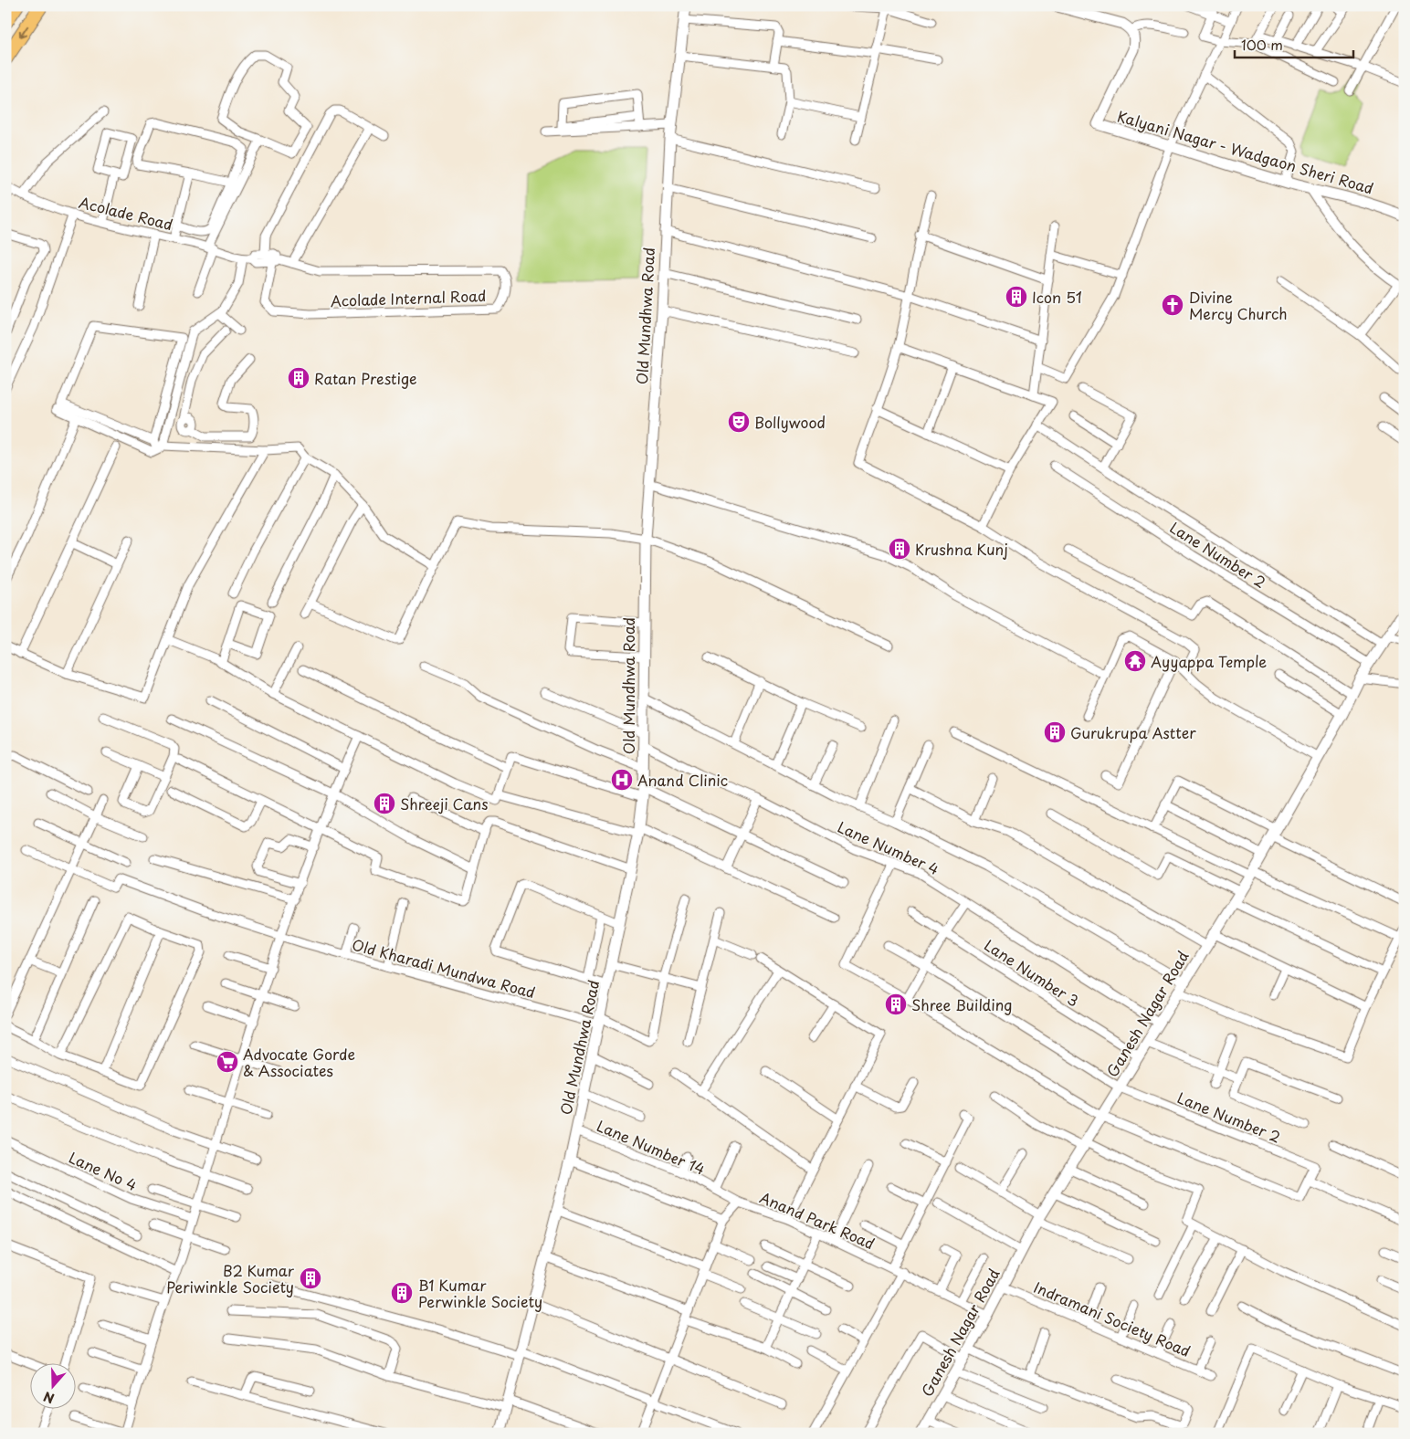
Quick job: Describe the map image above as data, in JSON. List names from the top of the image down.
{
  "streets": {
    "street": [
      "Kalyani Nagar - Wadgaon Sheri Road",
      "Acolade Road",
      "Acolade Internal Road",
      "Old Mundhwa Road",
      "Lane Number 2",
      "Lane Number 4",
      "Old Kharadi Mundwa Road",
      "Lane Number 3",
      "Ganesh Nagar Road",
      "Lane Number 14",
      "Lane No 4",
      "Anand Park Road",
      "Indramani Society Road"
    ]
  },
  "crossings": [
    ["Acolade Road", "Acolade Internal Road"],
    ["Old Mundhwa Road", "Lane Number 4"],
    ["Old Mundhwa Road", "Old Kharadi Mundwa Road"],
    ["Old Mundhwa Road", "Lane Number 14"],
    ["Lane Number 2", "Ganesh Nagar Road"],
    ["Lane Number 4", "Ganesh Nagar Road"],
    ["Lane Number 3", "Ganesh Nagar Road"],
    ["Ganesh Nagar Road", "Anand Park Road"],
    ["Ganesh Nagar Road", "Indramani Society Road"],
    ["Lane Number 14", "Anand Park Road"]
  ],
  "places": {
    "building": [
      "Icon 51",
      "Ratan Prestige",
      "Krushna Kunj",
      "Gurukrupa Astter",
      "Shreeji Cans",
      "Shree Building",
      "B2 Kumar Periwinkle Society",
      "B1 Kumar Perwinkle Society"
    ],
    "church": ["Divine Mercy Church"],
    "theatre": ["Bollywood"],
    "temple": ["Ayyappa Temple"],
    "hospital": ["Anand Clinic"],
    "supermarket": ["Advocate Gorde & Associates"]
  },
  "scale_bar": "100 m",
  "north": "bottom"
}
